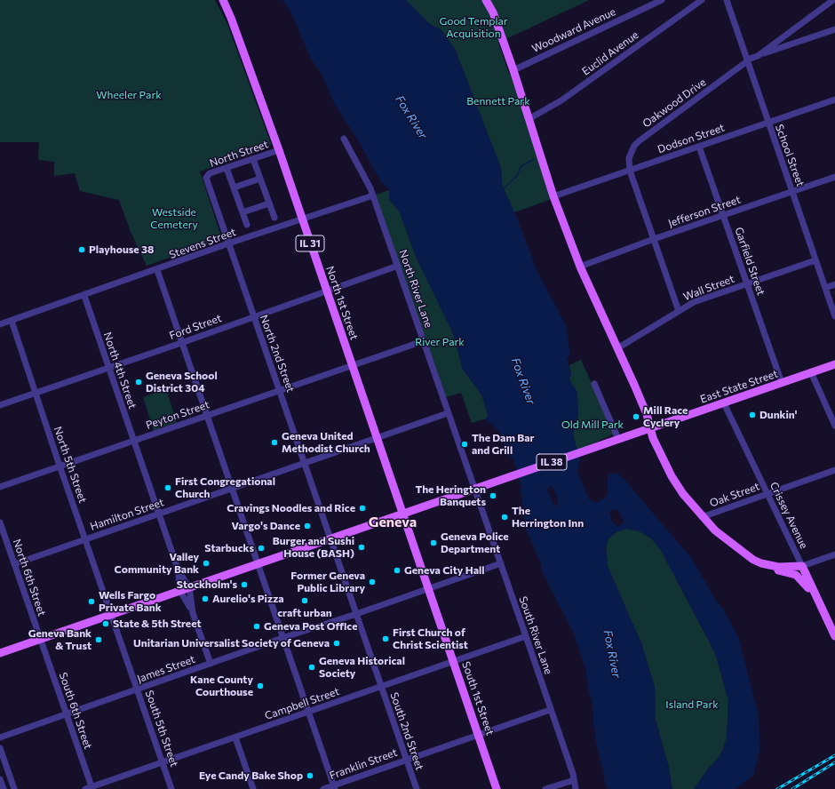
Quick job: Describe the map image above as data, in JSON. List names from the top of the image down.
{
  "streets": {
    "main road": [
      "IL 31",
      "North 1st Street",
      "East State Street",
      "IL 38",
      "Crissey Avenue",
      "South 1st Street"
    ],
    "street": [
      "Woodward Avenue",
      "Euclid Avenue",
      "Oakwood Drive",
      "Dodson Street",
      "North Street",
      "School Street",
      "Jefferson Street",
      "Stevens Street",
      "Garfield Street",
      "Wall Street",
      "North River Lane",
      "Ford Street",
      "North 2nd Street",
      "North 4th Street",
      "Peyton Street",
      "North 5th Street",
      "Oak Street",
      "Hamilton Street",
      "North 6th Street",
      "South River Lane",
      "James Street",
      "Campbell Street",
      "South 6th Street",
      "South 5th Street",
      "South 2nd Street",
      "Franklin Street"
    ]
  },
  "crossings": [
    ["Oakwood Drive", "Dodson Street"],
    ["Oakwood Drive", "School Street"],
    ["Dodson Street", "School Street"],
    ["Dodson Street", "Garfield Street"],
    ["North Street", "North 1st Street"],
    ["North Street", "North 2nd Street"],
    ["School Street", "Jefferson Street"],
    ["School Street", "Wall Street"],
    ["Jefferson Street", "Garfield Street"],
    ["Stevens Street", "North River Lane"],
    ["Stevens Street", "North 1st Street"],
    ["Stevens Street", "North 2nd Street"],
    ["Stevens Street", "North 4th Street"],
    ["Stevens Street", "North 5th Street"],
    ["Garfield Street", "Wall Street"],
    ["Garfield Street", "East State Street"],
    ["North River Lane", "Ford Street"],
    ["North River Lane", "Peyton Street"],
    ["North River Lane", "IL 38"],
    ["North River Lane", "Hamilton Street"],
    ["North River Lane", "South River Lane"],
    ["North 1st Street", "Ford Street"],
    ["North 1st Street", "Peyton Street"],
    ["North 1st Street", "IL 38"],
    ["North 1st Street", "Hamilton Street"],
    ["North 1st Street", "South 1st Street"],
    ["Ford Street", "North 2nd Street"],
    ["Ford Street", "North 4th Street"],
    ["Ford Street", "North 5th Street"],
    ["North 2nd Street", "Peyton Street"],
    ["North 2nd Street", "IL 38"],
    ["North 2nd Street", "Hamilton Street"],
    ["North 2nd Street", "South 2nd Street"],
    ["North 4th Street", "Peyton Street"],
    ["North 4th Street", "IL 38"],
    ["North 4th Street", "Hamilton Street"],
    ["East State Street", "IL 38"],
    ["East State Street", "Crissey Avenue"],
    ["Peyton Street", "North 5th Street"],
    ["IL 38", "North 5th Street"],
    ["IL 38", "North 6th Street"],
    ["IL 38", "South River Lane"],
    ["IL 38", "South 1st Street"],
    ["IL 38", "South 6th Street"],
    ["IL 38", "South 5th Street"],
    ["IL 38", "South 2nd Street"],
    ["North 5th Street", "Hamilton Street"],
    ["North 5th Street", "South 5th Street"],
    ["Oak Street", "Crissey Avenue"],
    ["Hamilton Street", "North 6th Street"],
    ["North 6th Street", "South 6th Street"],
    ["South River Lane", "James Street"],
    ["South River Lane", "Campbell Street"],
    ["South River Lane", "Franklin Street"],
    ["James Street", "South 1st Street"],
    ["James Street", "South 6th Street"],
    ["James Street", "South 5th Street"],
    ["James Street", "South 2nd Street"],
    ["South 1st Street", "Campbell Street"],
    ["South 1st Street", "Franklin Street"],
    ["Campbell Street", "South 6th Street"],
    ["Campbell Street", "South 5th Street"],
    ["Campbell Street", "South 2nd Street"],
    ["South 2nd Street", "Franklin Street"]
  ],
  "districts": ["Geneva"],
  "water": ["Fox River"],
  "parks": [
    "Good Templar Acquisition",
    "Wheeler Park",
    "Bennett Park",
    "Westside Cemetery",
    "River Park",
    "Old Mill Park",
    "Island Park"
  ],
  "places": [
    "Playhouse 38",
    "Geneva School District 304",
    "Dunkin'",
    "Mill Race Cyclery",
    "Geneva United Methodist Church",
    "The Dam Bar and Grill",
    "First Congregational Church",
    "The Herington Banquets",
    "Cravings Noodles and Rice",
    "The Herrington Inn",
    "Vargo's Dance",
    "Geneva Police Department",
    "Burger and Sushi House (BASH)",
    "Starbucks",
    "Valley Community Bank",
    "Geneva City Hall",
    "Former Geneva Public Library",
    "Stockholm's",
    "Aurelio's Pizza",
    "craft urban",
    "Wells Fargo Private Bank",
    "State & 5th Street",
    "Geneva Post Office",
    "First Church of Christ Scientist",
    "Geneva Bank & Trust",
    "Unitarian Universalist Society of Geneva",
    "Geneva Historical Society",
    "Kane County Courthouse",
    "Eye Candy Bake Shop"
  ]
}
